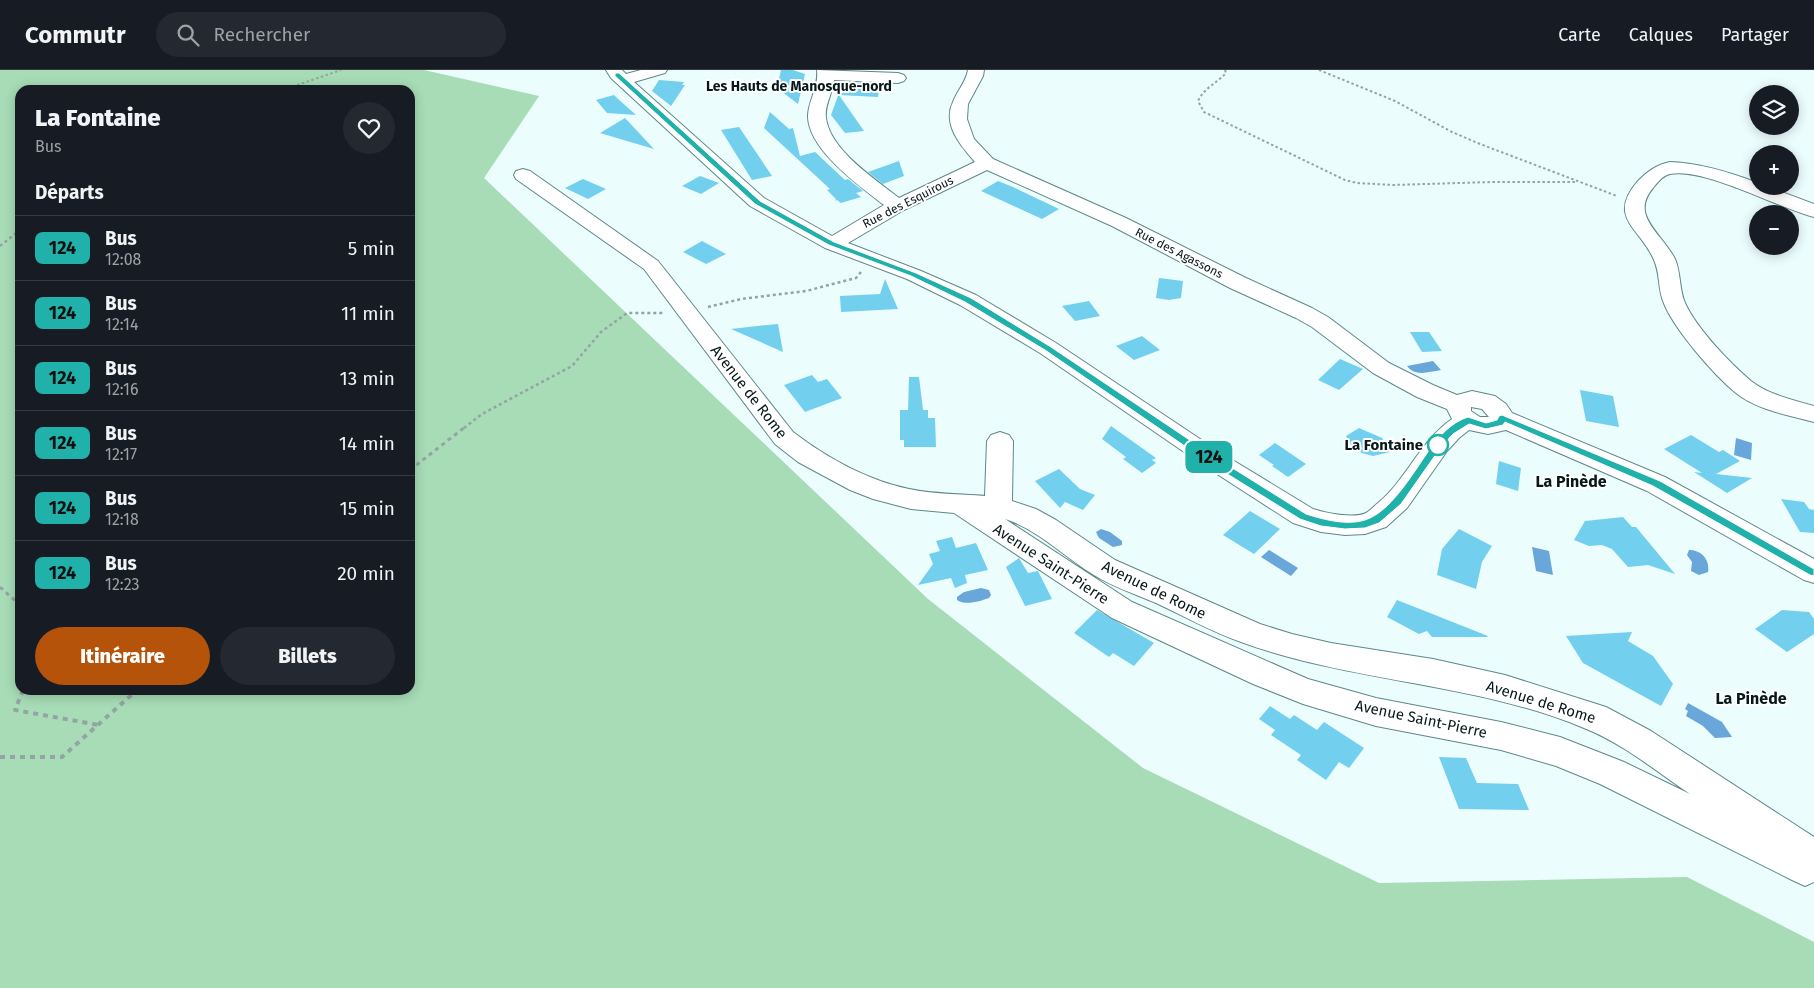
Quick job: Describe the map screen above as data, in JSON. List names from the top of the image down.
{
  "streets": {
    "street": [
      "Rue des Esquirous",
      "Rue des Agassons",
      "Avenue de Rome",
      "Avenue Saint-Pierre"
    ]
  },
  "crossings": [
    ["Rue des Esquirous", "Rue des Agassons"],
    ["Avenue de Rome", "Avenue Saint-Pierre"]
  ],
  "districts": ["Les Hauts de Manosque-nord", "La Pinède", "La Pinède"],
  "places": ["La Fontaine"],
  "lines": ["bus line 124"],
  "page": {
    "header": "Commutr",
    "search": "Rechercher",
    "nav": ["Carte", "Calques", "Partager"],
    "on_map": "124",
    "map_buttons": ["+", "−"],
    "heading": [
      ["La Fontaine", "Bus"],
      "Départs"
    ],
    "list": [
      {
        "mark": "124",
        "name": "Bus",
        "note": "12:08",
        "value": "5 min"
      },
      {
        "mark": "124",
        "name": "Bus",
        "note": "12:14",
        "value": "11 min"
      },
      {
        "mark": "124",
        "name": "Bus",
        "note": "12:16",
        "value": "13 min"
      },
      {
        "mark": "124",
        "name": "Bus",
        "note": "12:17",
        "value": "14 min"
      },
      {
        "mark": "124",
        "name": "Bus",
        "note": "12:18",
        "value": "15 min"
      },
      {
        "mark": "124",
        "name": "Bus",
        "note": "12:23",
        "value": "20 min"
      }
    ],
    "buttons": ["Itinéraire", "Billets"]
  }
}
